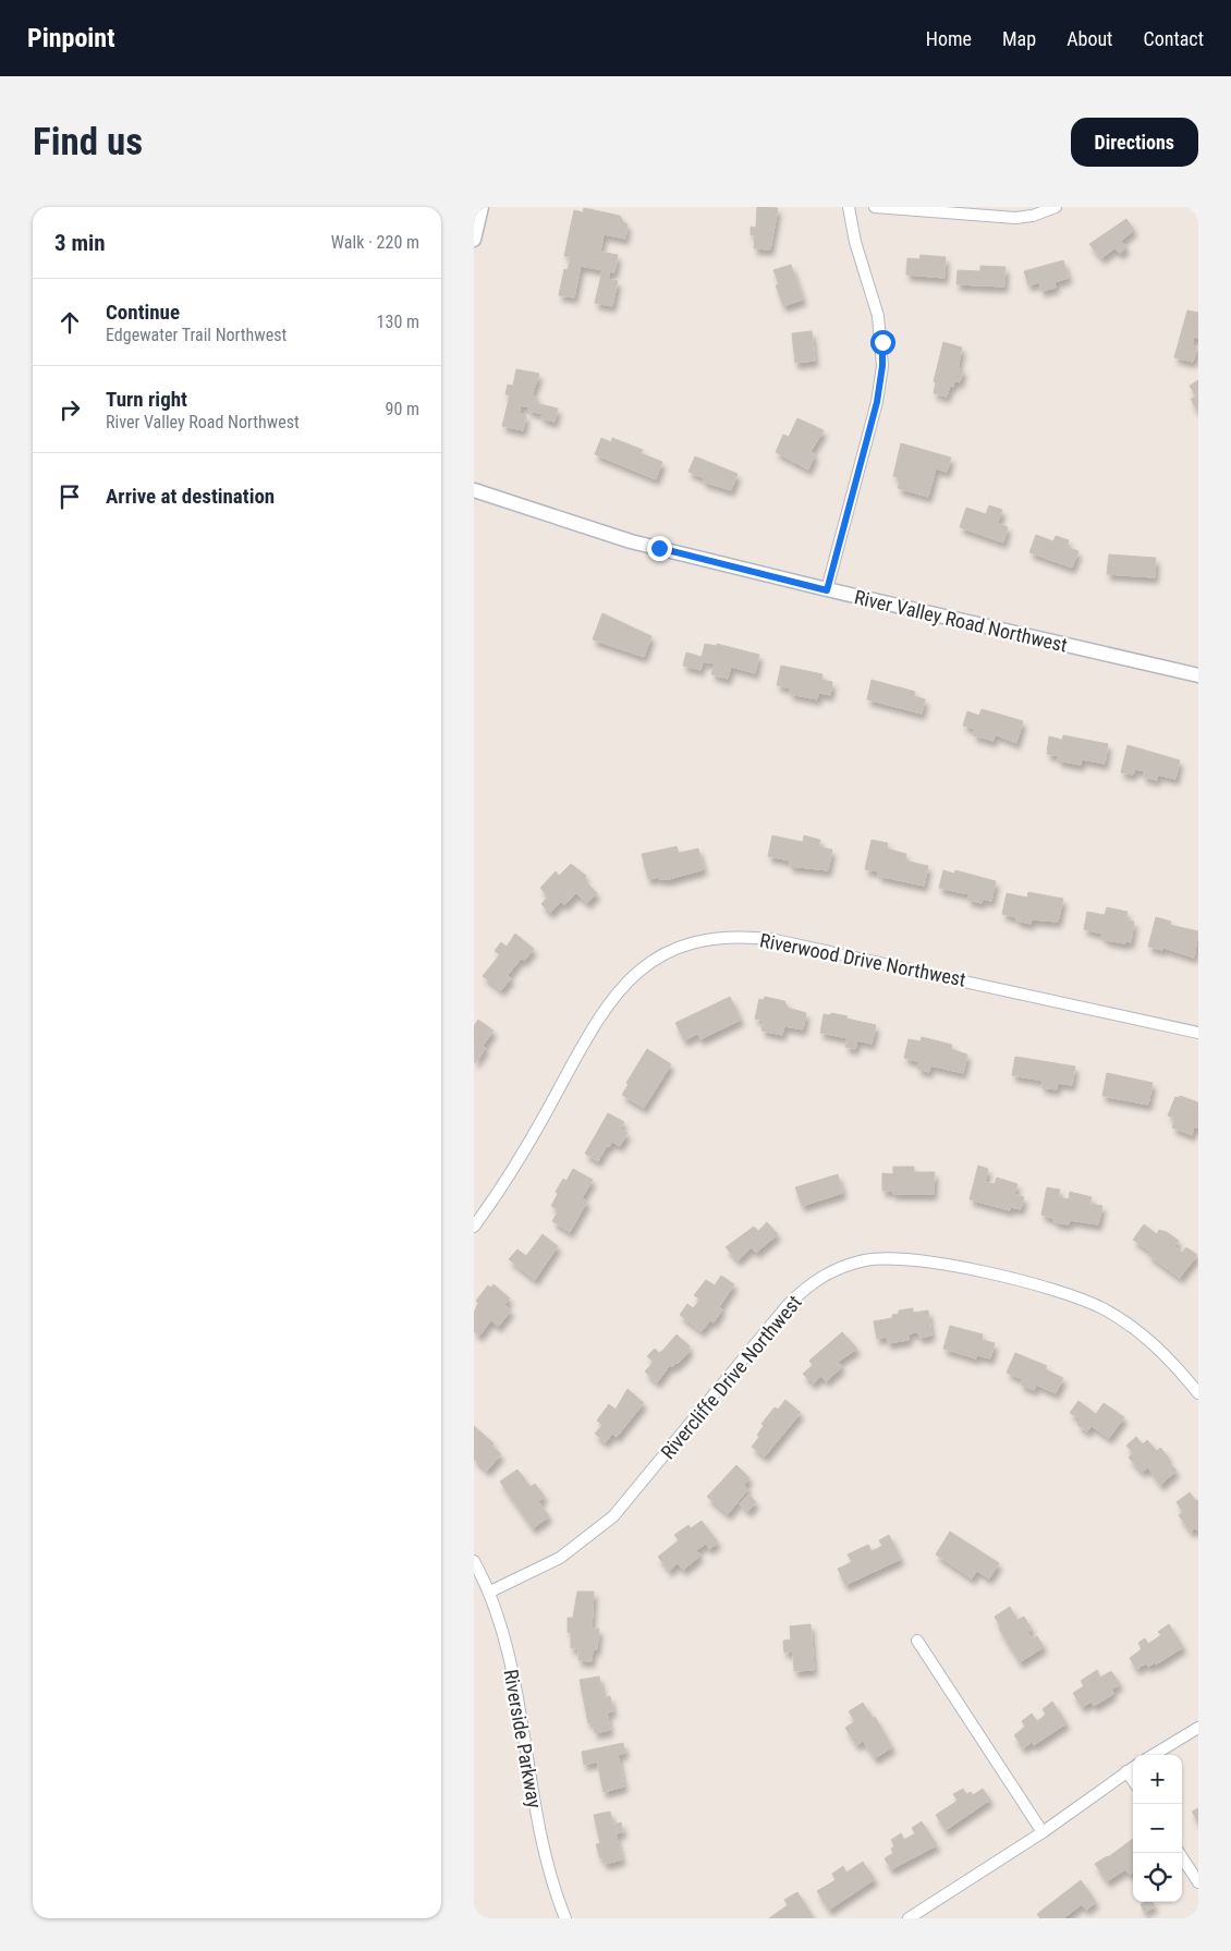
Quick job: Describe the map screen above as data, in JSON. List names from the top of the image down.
{
  "streets": {
    "street": [
      "River Valley Road Northwest",
      "Riverwood Drive Northwest",
      "Rivercliffe Drive Northwest",
      "Riverside Parkway"
    ]
  },
  "crossings": [
    ["Rivercliffe Drive Northwest", "Riverside Parkway"]
  ],
  "page": {
    "header": "Pinpoint",
    "nav": [
      "Home",
      "Map",
      "About",
      "Contact"
    ],
    "buttons": "Directions",
    "title": "Find us",
    "heading": ["3 min", "Walk · 220 m"],
    "list": [
      ["Continue", "Edgewater Trail Northwest", "130 m"],
      ["Turn right", "River Valley Road Northwest", "90 m"],
      "Arrive at destination"
    ],
    "map_buttons": ["+", "−"]
  }
}
